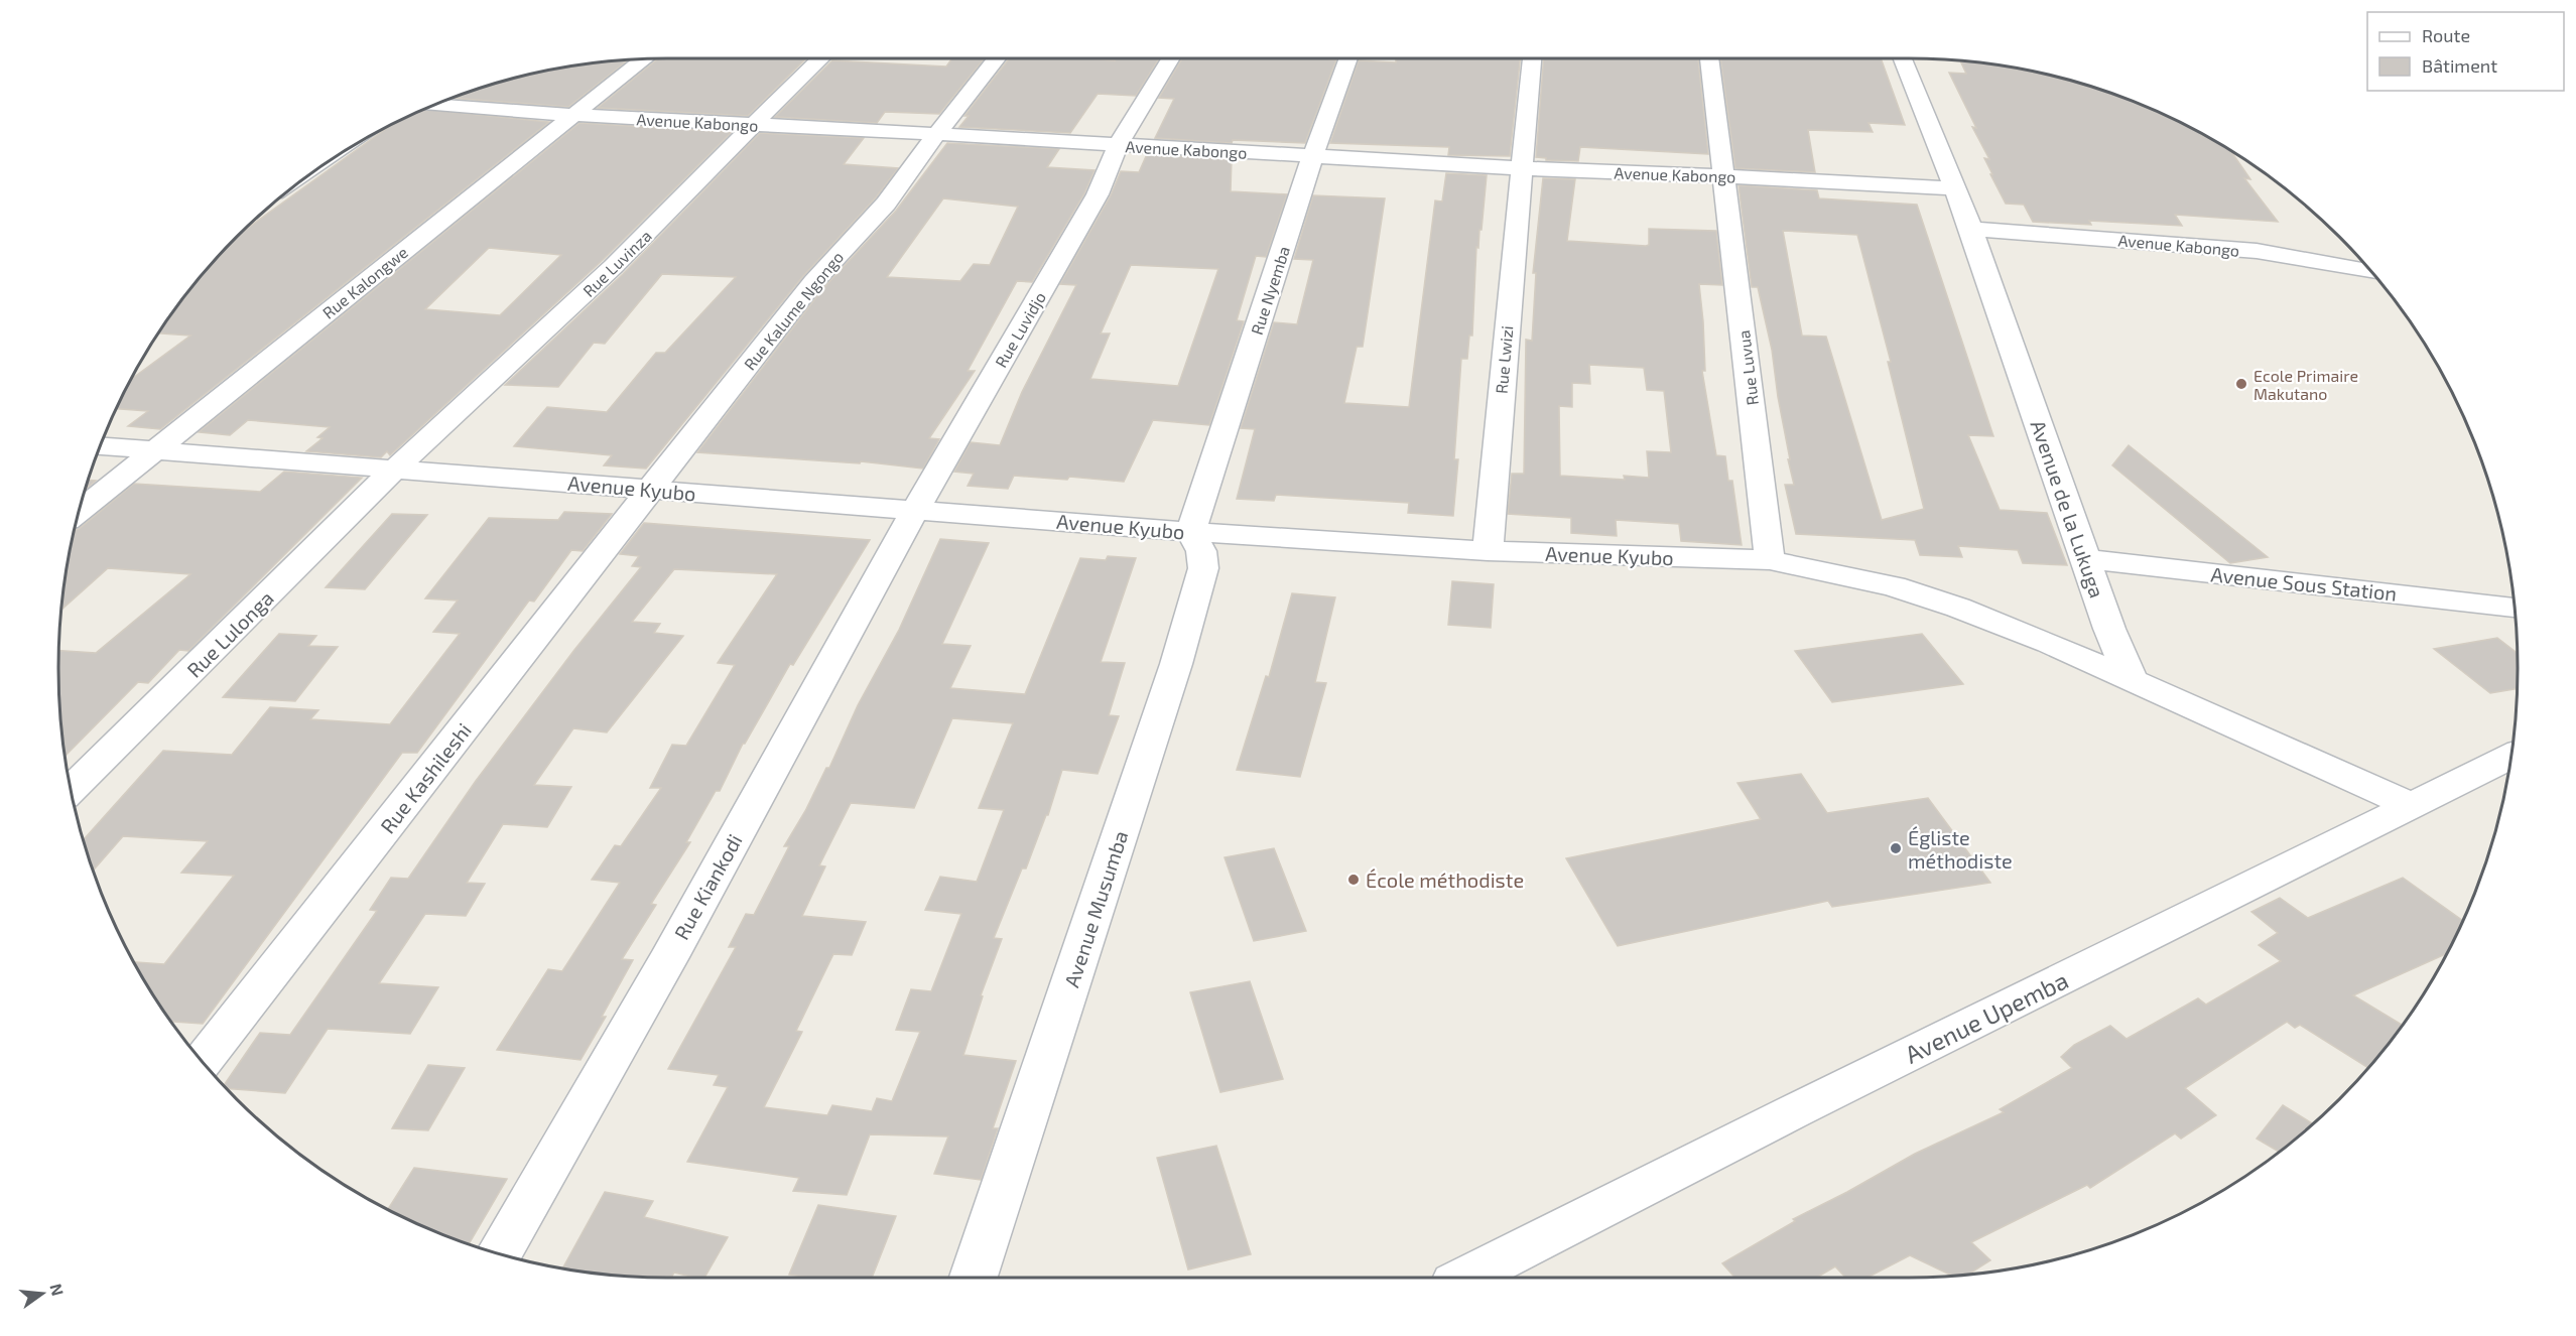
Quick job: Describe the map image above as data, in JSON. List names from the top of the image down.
{
  "streets": {
    "street": [
      "Avenue Kabongo",
      "Rue Luvinza",
      "Rue Kalongwe",
      "Rue Nyemba",
      "Rue Kalume Ngongo",
      "Rue Luvidjo",
      "Rue Lwizi",
      "Rue Luvua",
      "Avenue Kyubo",
      "Avenue de la Lukuga",
      "Avenue Sous Station",
      "Rue Lulonga",
      "Rue Kashileshi",
      "Rue Kiankodi",
      "Avenue Musumba",
      "Avenue Upemba"
    ]
  },
  "crossings": [
    ["Avenue Kabongo", "Rue Luvinza"],
    ["Avenue Kabongo", "Rue Kalongwe"],
    ["Avenue Kabongo", "Rue Nyemba"],
    ["Avenue Kabongo", "Rue Kalume Ngongo"],
    ["Avenue Kabongo", "Rue Luvidjo"],
    ["Avenue Kabongo", "Rue Lwizi"],
    ["Avenue Kabongo", "Rue Luvua"],
    ["Avenue Kabongo", "Avenue de la Lukuga"],
    ["Rue Luvinza", "Avenue Kyubo"],
    ["Rue Luvinza", "Rue Lulonga"],
    ["Rue Kalongwe", "Avenue Kyubo"],
    ["Rue Nyemba", "Avenue Kyubo"],
    ["Rue Nyemba", "Avenue Musumba"],
    ["Rue Kalume Ngongo", "Avenue Kyubo"],
    ["Rue Kalume Ngongo", "Rue Kashileshi"],
    ["Rue Luvidjo", "Avenue Kyubo"],
    ["Rue Luvidjo", "Rue Kiankodi"],
    ["Rue Lwizi", "Avenue Kyubo"],
    ["Rue Luvua", "Avenue Kyubo"],
    ["Avenue Kyubo", "Avenue de la Lukuga"],
    ["Avenue Kyubo", "Rue Lulonga"],
    ["Avenue Kyubo", "Rue Kashileshi"],
    ["Avenue Kyubo", "Rue Kiankodi"],
    ["Avenue Kyubo", "Avenue Musumba"],
    ["Avenue de la Lukuga", "Avenue Sous Station"]
  ],
  "places": ["Ecole Primaire Makutano", "Égliste méthodiste", "École méthodiste"],
  "legend": ["Route", "Bâtiment"],
  "north": "right"
}
